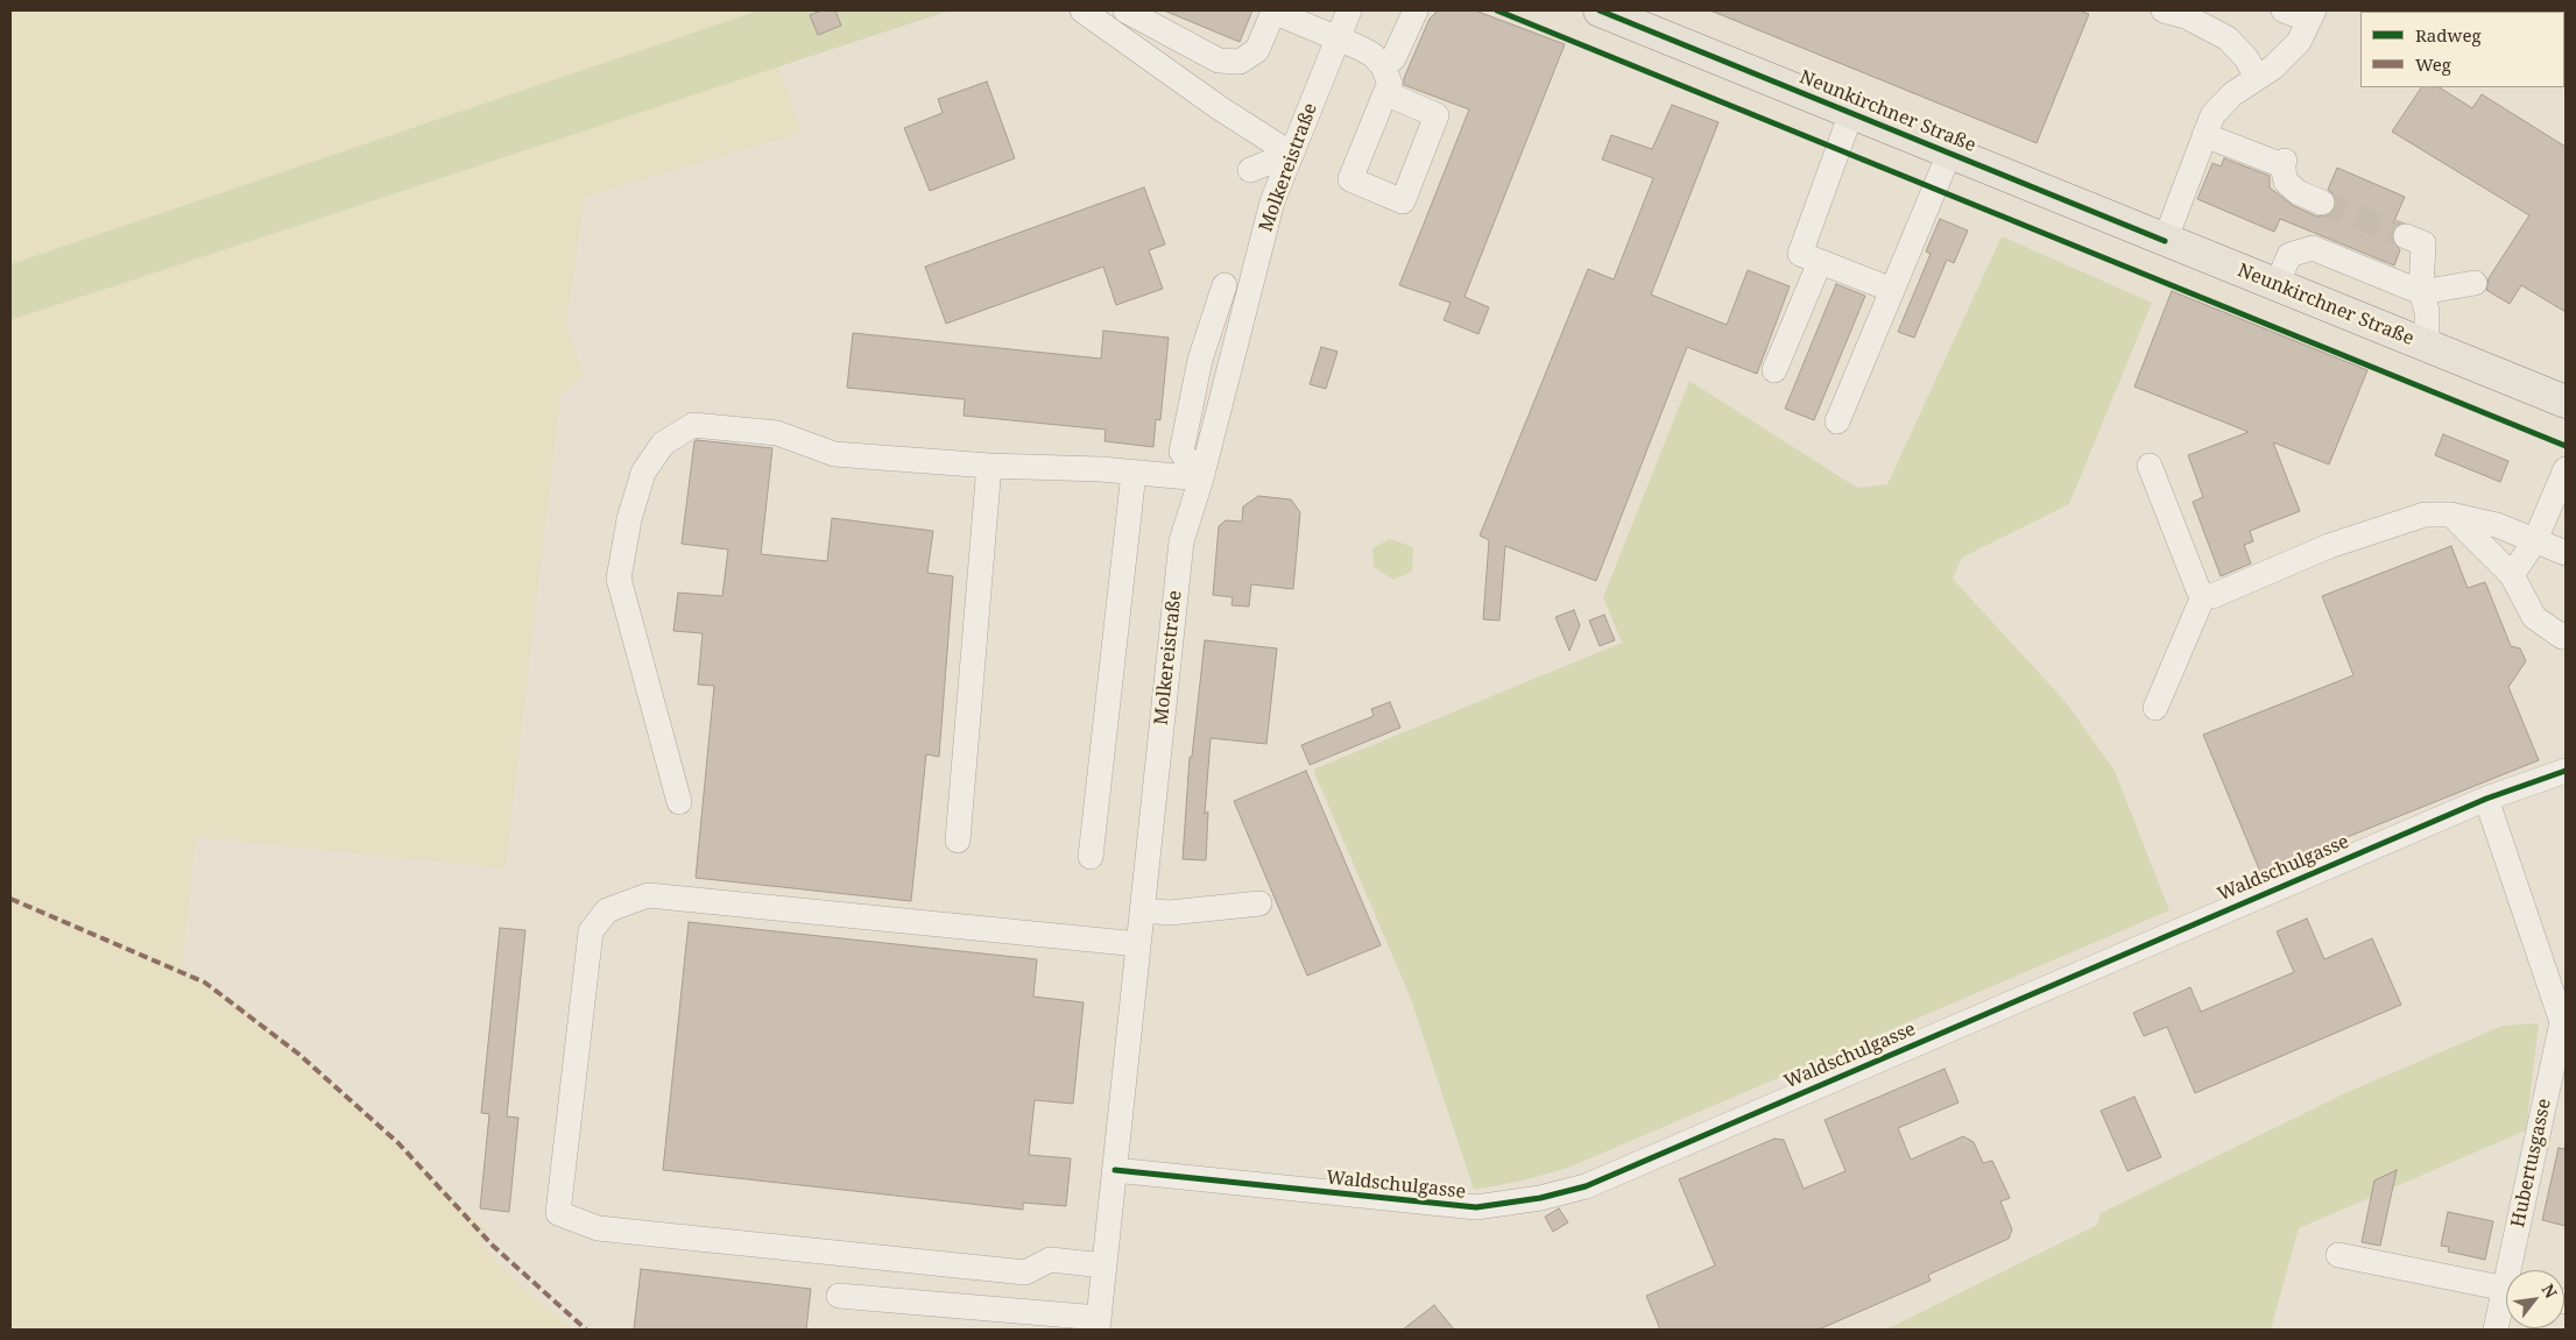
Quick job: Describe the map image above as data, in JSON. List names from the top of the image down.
{
  "streets": {
    "main road": ["Neunkirchner Straße"],
    "street": ["Molkereistraße", "Waldschulgasse", "Hubertusgasse"]
  },
  "crossings": [
    ["Molkereistraße", "Waldschulgasse"],
    ["Waldschulgasse", "Hubertusgasse"]
  ],
  "legend": ["Radweg", "Weg"],
  "north": "top right"
}
